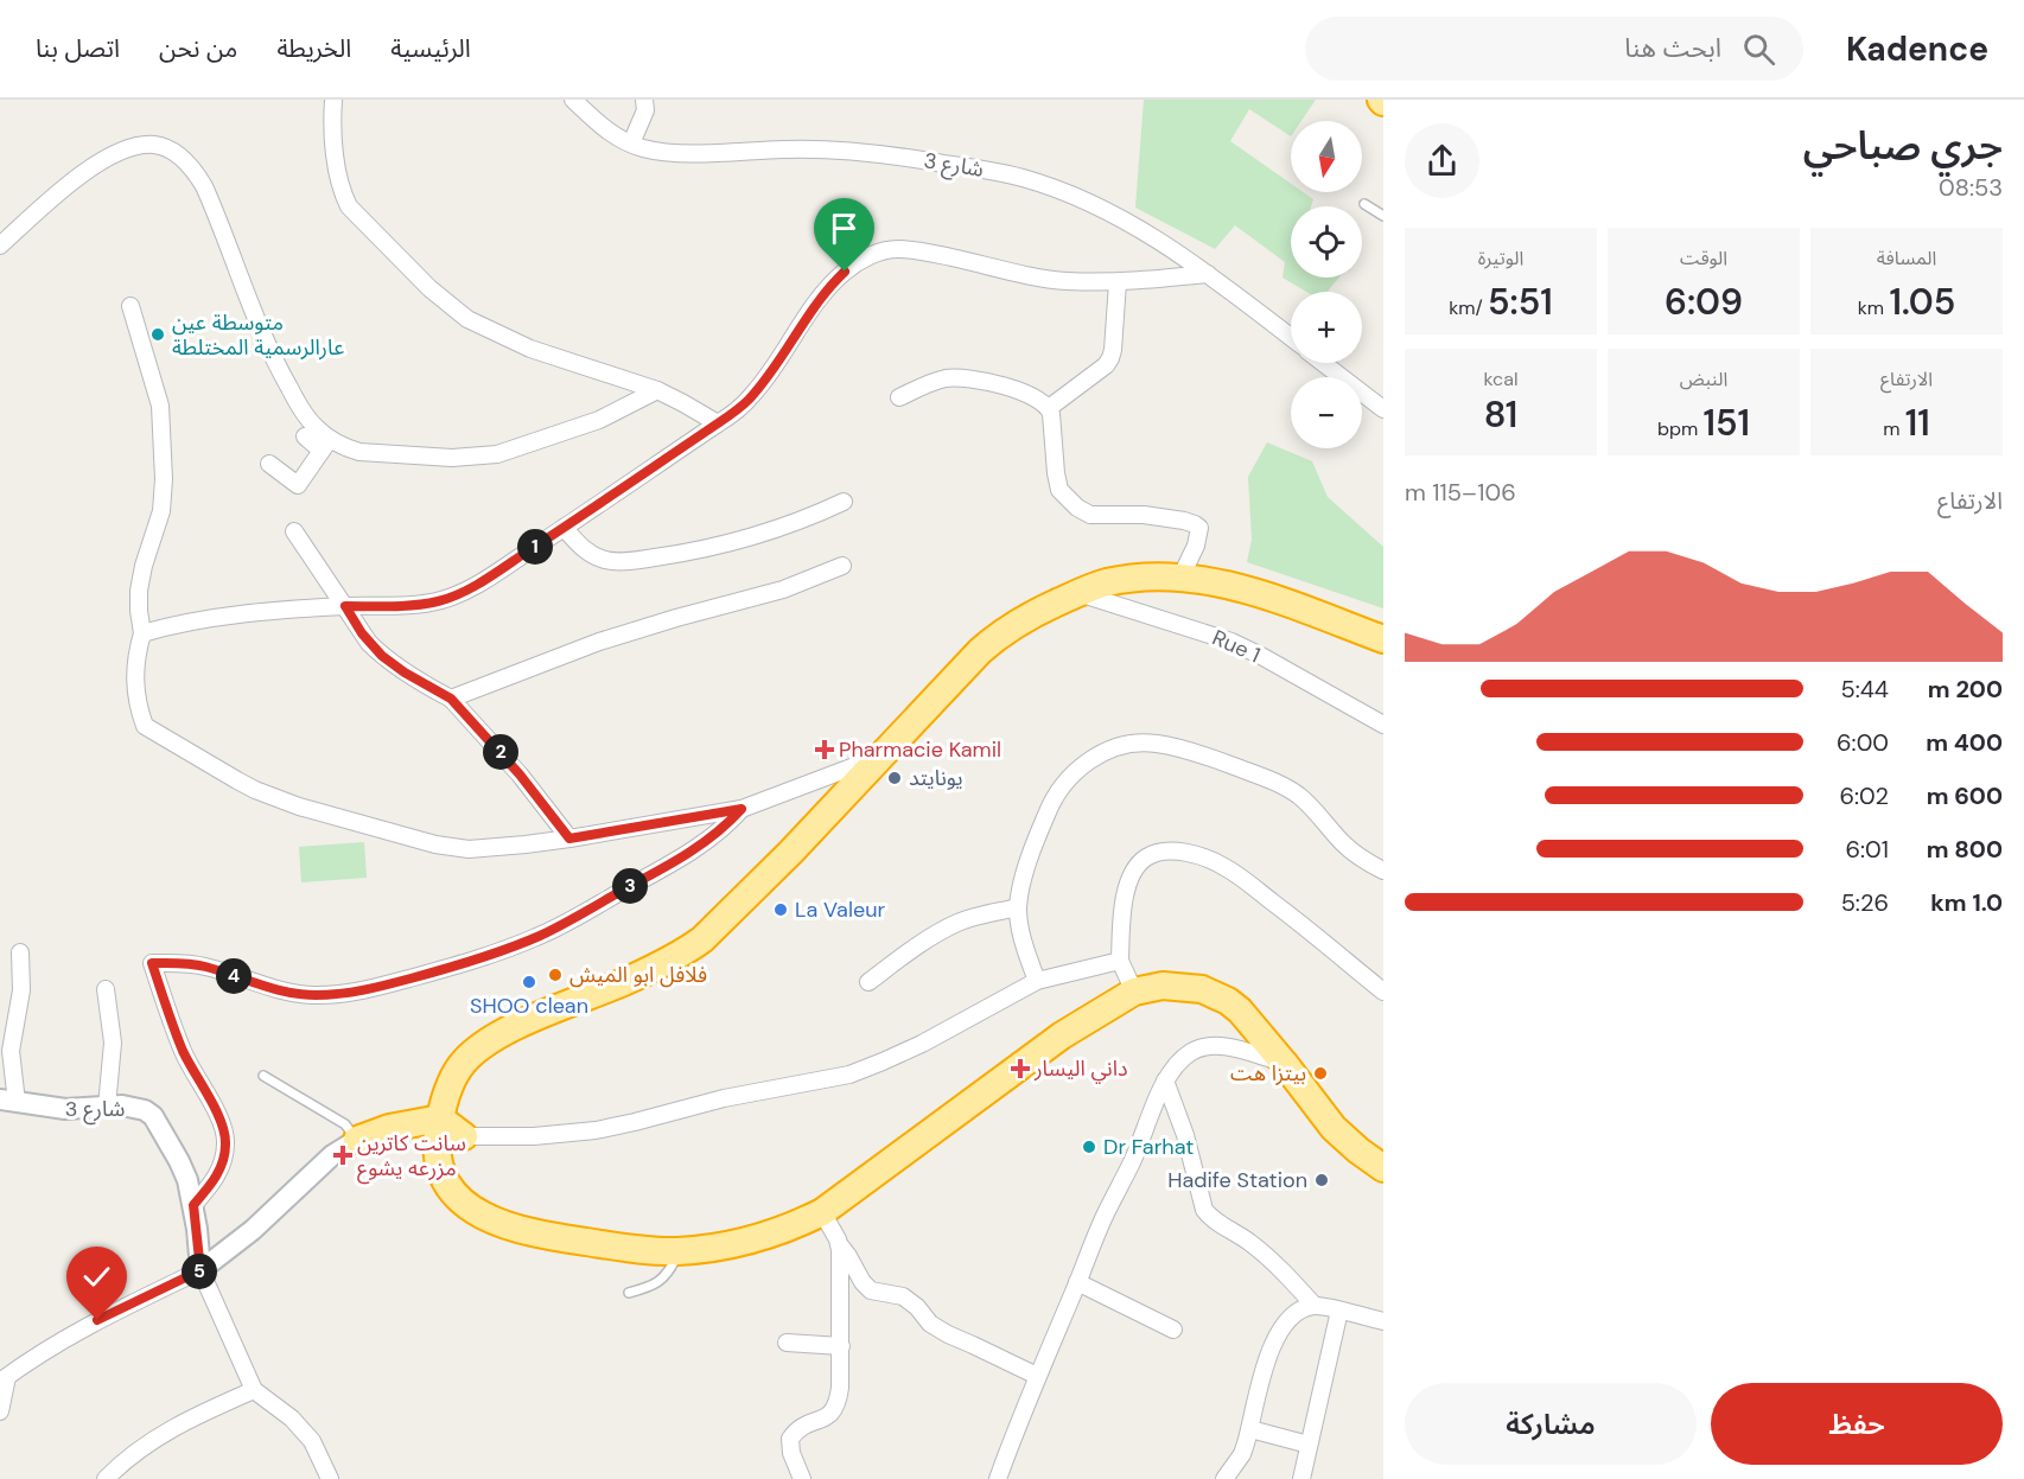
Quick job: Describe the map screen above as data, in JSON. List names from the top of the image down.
{
  "streets": {
    "street": ["شارع 3", "Rue 1"]
  },
  "places": {
    "other": [
      "متوسطة عين عارالرسمية المختلطة",
      "يونايتد",
      "La Valeur",
      "فلافل ابو الميش",
      "SHOO clean",
      "بيتزا هت",
      "Dr Farhat",
      "Hadife Station"
    ],
    "health": ["Pharmacie Kamil", "داني اليسار", "سانت كاترين مزرعه يشوع"]
  },
  "north": "bottom",
  "page": {
    "header": "Kadence",
    "search": "ابحث هنا",
    "nav": [
      "الرئيسية",
      "الخريطة",
      "من نحن",
      "اتصل بنا"
    ],
    "heading": ["جري صباحي", "08:53"],
    "map_buttons": ["+", "−"],
    "stats": [
      ["المسافة", "1.05 km"],
      ["الوقت", "6:09"],
      ["الوتيرة", "5:51 /km"],
      ["الارتفاع", "11 m"],
      ["النبض", "151 bpm"],
      ["kcal", "81"]
    ],
    "chart": ["الارتفاع", "106–115 m"],
    "pins": [
      "1",
      "2",
      "3",
      "4",
      "5"
    ],
    "list": [
      {
        "name": "200 m",
        "note": "5:44"
      },
      {
        "name": "400 m",
        "note": "6:00"
      },
      {
        "name": "600 m",
        "note": "6:02"
      },
      {
        "name": "800 m",
        "note": "6:01"
      },
      {
        "name": "1.0 km",
        "note": "5:26"
      }
    ],
    "buttons": ["حفظ", "مشاركة"]
  }
}
